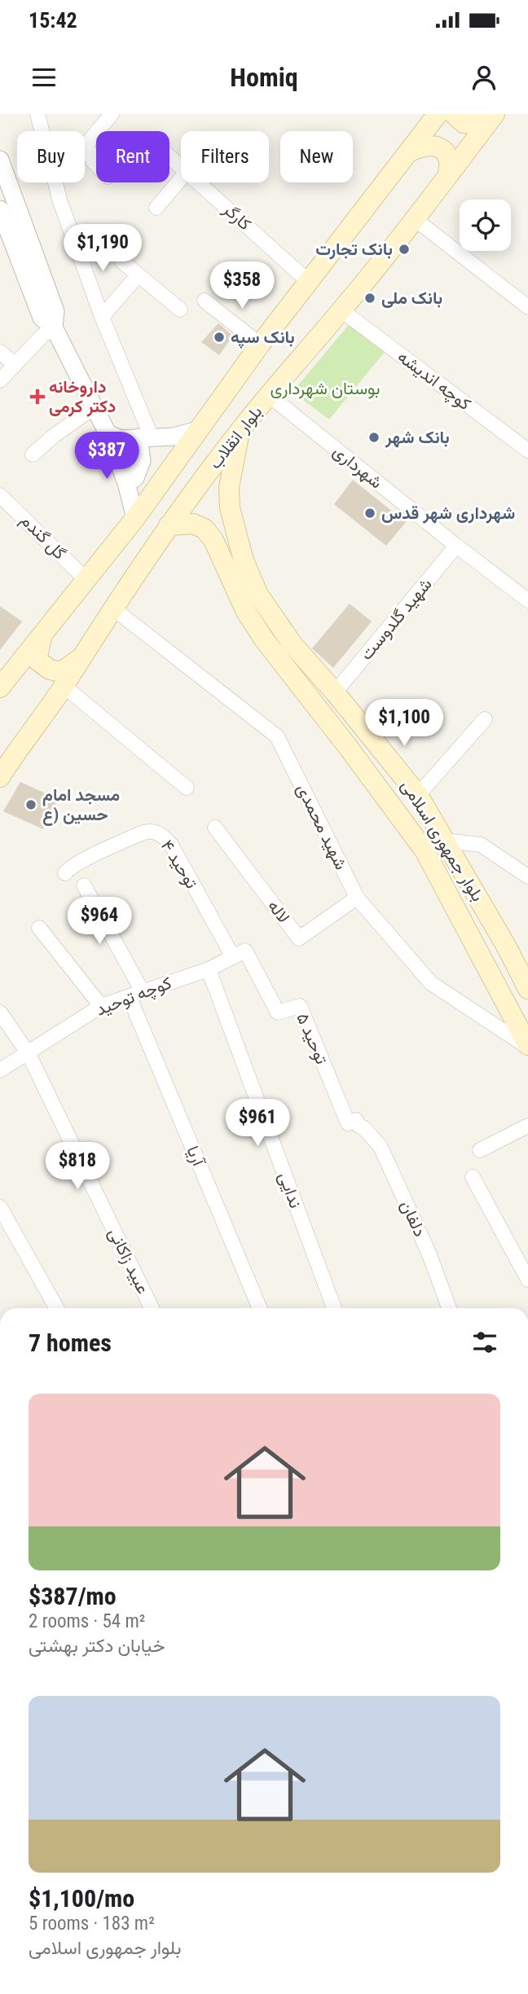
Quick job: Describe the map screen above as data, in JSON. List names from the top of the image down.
{
  "streets": {
    "main road": ["بلوار انقلاب", "بلوار جمهوری اسلامی"],
    "street": [
      "کارگر",
      "کوچه اندیشه",
      "شهرداری",
      "گل گندم",
      "شهید گلدوست",
      "شهید محمدی",
      "توحید ۴",
      "لاله",
      "کوچه توحید",
      "توحید ۵",
      "آریا",
      "ندایی",
      "دلفان",
      "عبید زاکانی"
    ]
  },
  "crossings": [
    ["کارگر", "بلوار انقلاب"],
    ["کوچه اندیشه", "بلوار انقلاب"],
    ["بلوار انقلاب", "شهرداری"],
    ["بلوار انقلاب", "گل گندم"],
    ["بلوار انقلاب", "شهید محمدی"],
    ["بلوار انقلاب", "بلوار جمهوری اسلامی"],
    ["شهرداری", "شهید گلدوست"],
    ["شهید گلدوست", "بلوار جمهوری اسلامی"],
    ["شهید محمدی", "بلوار جمهوری اسلامی"],
    ["شهید محمدی", "لاله"],
    ["توحید ۴", "کوچه توحید"],
    ["توحید ۴", "توحید ۵"],
    ["کوچه توحید", "توحید ۵"],
    ["کوچه توحید", "آریا"],
    ["کوچه توحید", "ندایی"],
    ["کوچه توحید", "عبید زاکانی"],
    ["توحید ۵", "دلفان"]
  ],
  "parks": ["بوستان شهرداری"],
  "places": {
    "other": [
      "بانک تجارت",
      "بانک ملی",
      "بانک سپه",
      "بانک شهر",
      "شهرداری شهر قدس",
      "مسجد امام حسین (ع"
    ],
    "health": ["داروخانه دکتر کرمی"]
  },
  "page": {
    "status": "15:42",
    "header": "Homiq",
    "chip": [
      "Buy",
      "Rent",
      "Filters",
      "New"
    ],
    "price": [
      "$1,190",
      "$358",
      "$387",
      "$1,100",
      "$964",
      "$961",
      "$818"
    ],
    "heading": "7 homes",
    "list": [
      {
        "name": "$387/mo",
        "note": "2 rooms · 54 m² · خیابان دکتر بهشتی"
      },
      {
        "name": "$1,100/mo",
        "note": "5 rooms · 183 m² · بلوار جمهوری اسلامی"
      }
    ]
  }
}
